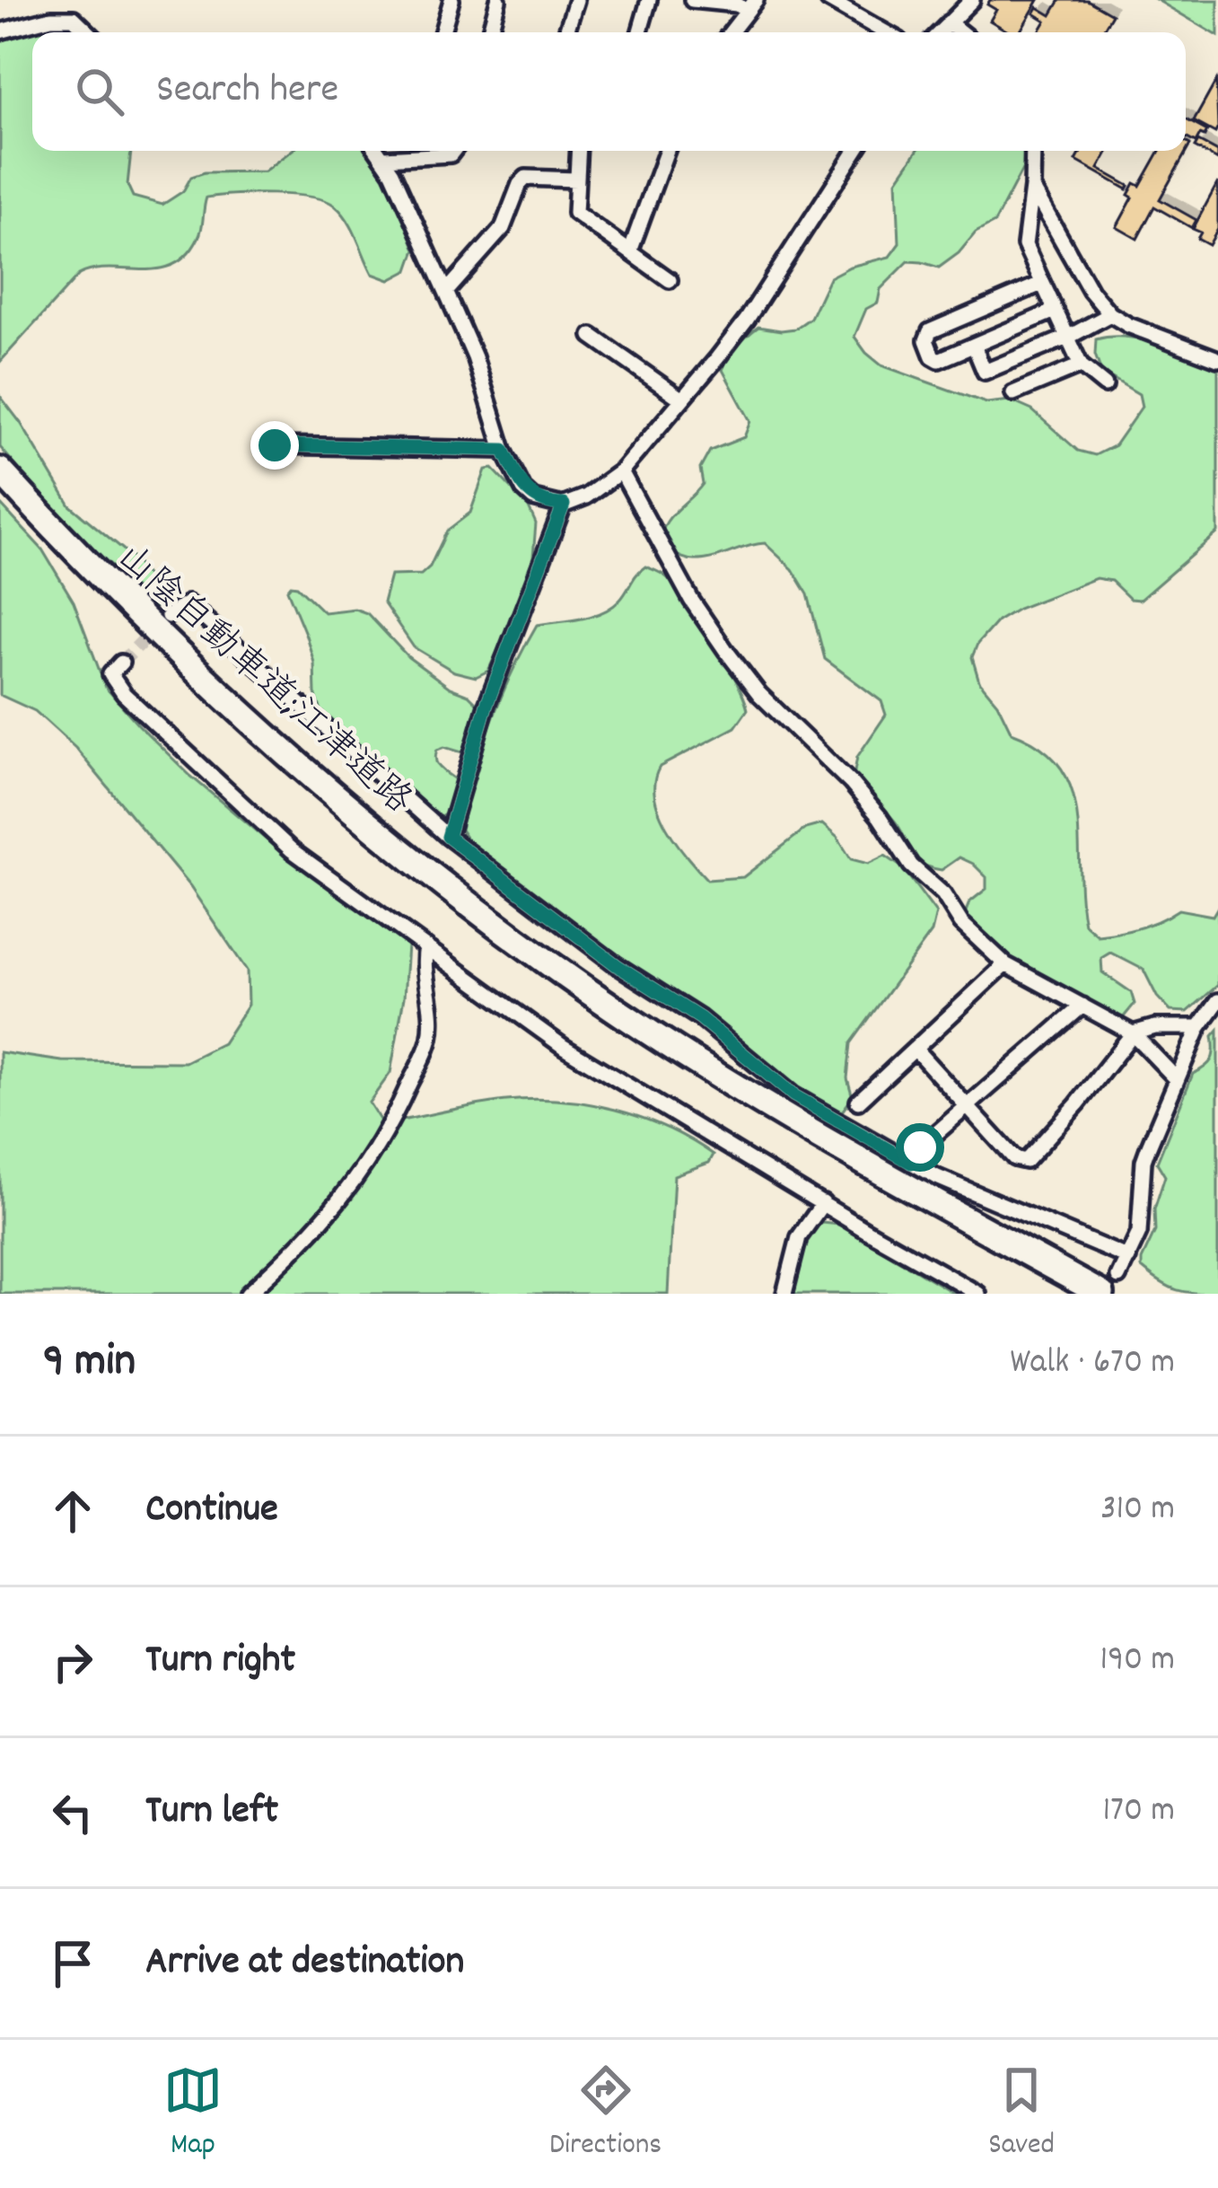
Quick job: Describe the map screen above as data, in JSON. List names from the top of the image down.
{
  "streets": {
    "highway": ["山陰自動車道;江津道路"]
  },
  "page": {
    "search": "Search here",
    "heading": ["9 min", "Walk · 670 m"],
    "list": [
      ["Continue", "310 m"],
      ["Turn right", "190 m"],
      ["Turn left", "170 m"],
      "Arrive at destination"
    ],
    "nav": ["Map", "Directions", "Saved"]
  }
}
